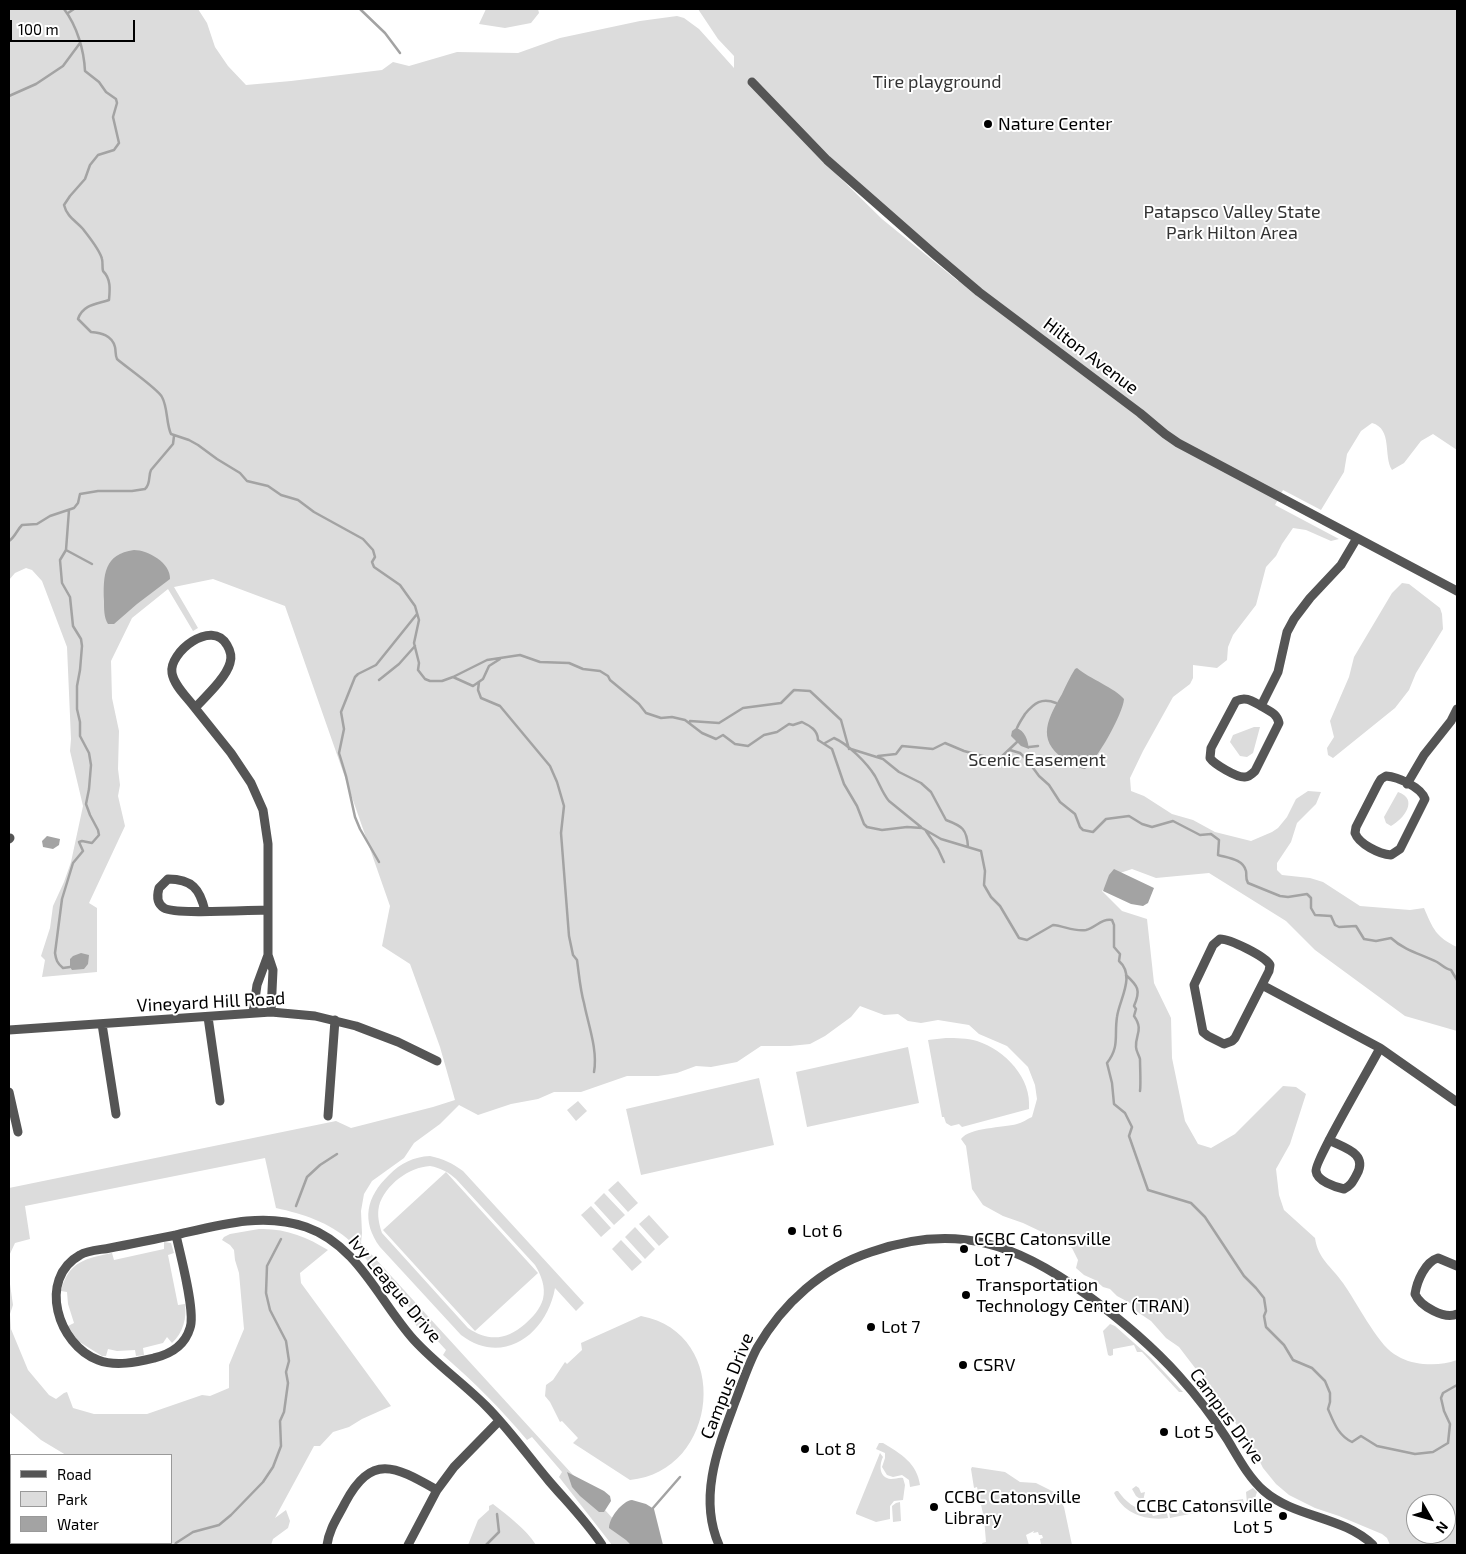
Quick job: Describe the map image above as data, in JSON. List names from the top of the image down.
{
  "streets": {
    "street": [
      "Hilton Avenue",
      "Vineyard Hill Road",
      "Ivy League Drive",
      "Campus Drive"
    ]
  },
  "parks": ["Tire playground", "Patapsco Valley State Park Hilton Area", "Scenic Easement"],
  "places": [
    "Nature Center",
    "Lot 6",
    "CCBC Catonsville Lot 7",
    "Transportation Technology Center (TRAN)",
    "Lot 7",
    "CSRV",
    "Lot 5",
    "Lot 8",
    "CCBC Catonsville Library",
    "CCBC Catonsville Lot 5"
  ],
  "legend": ["Road", "Park", "Water"],
  "scale_bar": "100 m",
  "north": "bottom right"
}
